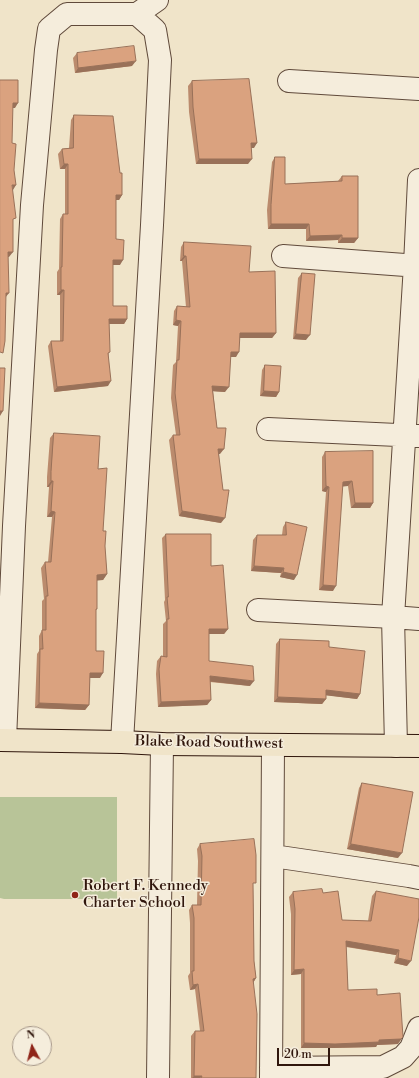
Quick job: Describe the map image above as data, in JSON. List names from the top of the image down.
{
  "streets": {
    "main road": ["Blake Road Southwest"]
  },
  "places": ["Robert F. Kennedy Charter School"],
  "scale_bar": "20 m",
  "north": "top"
}
